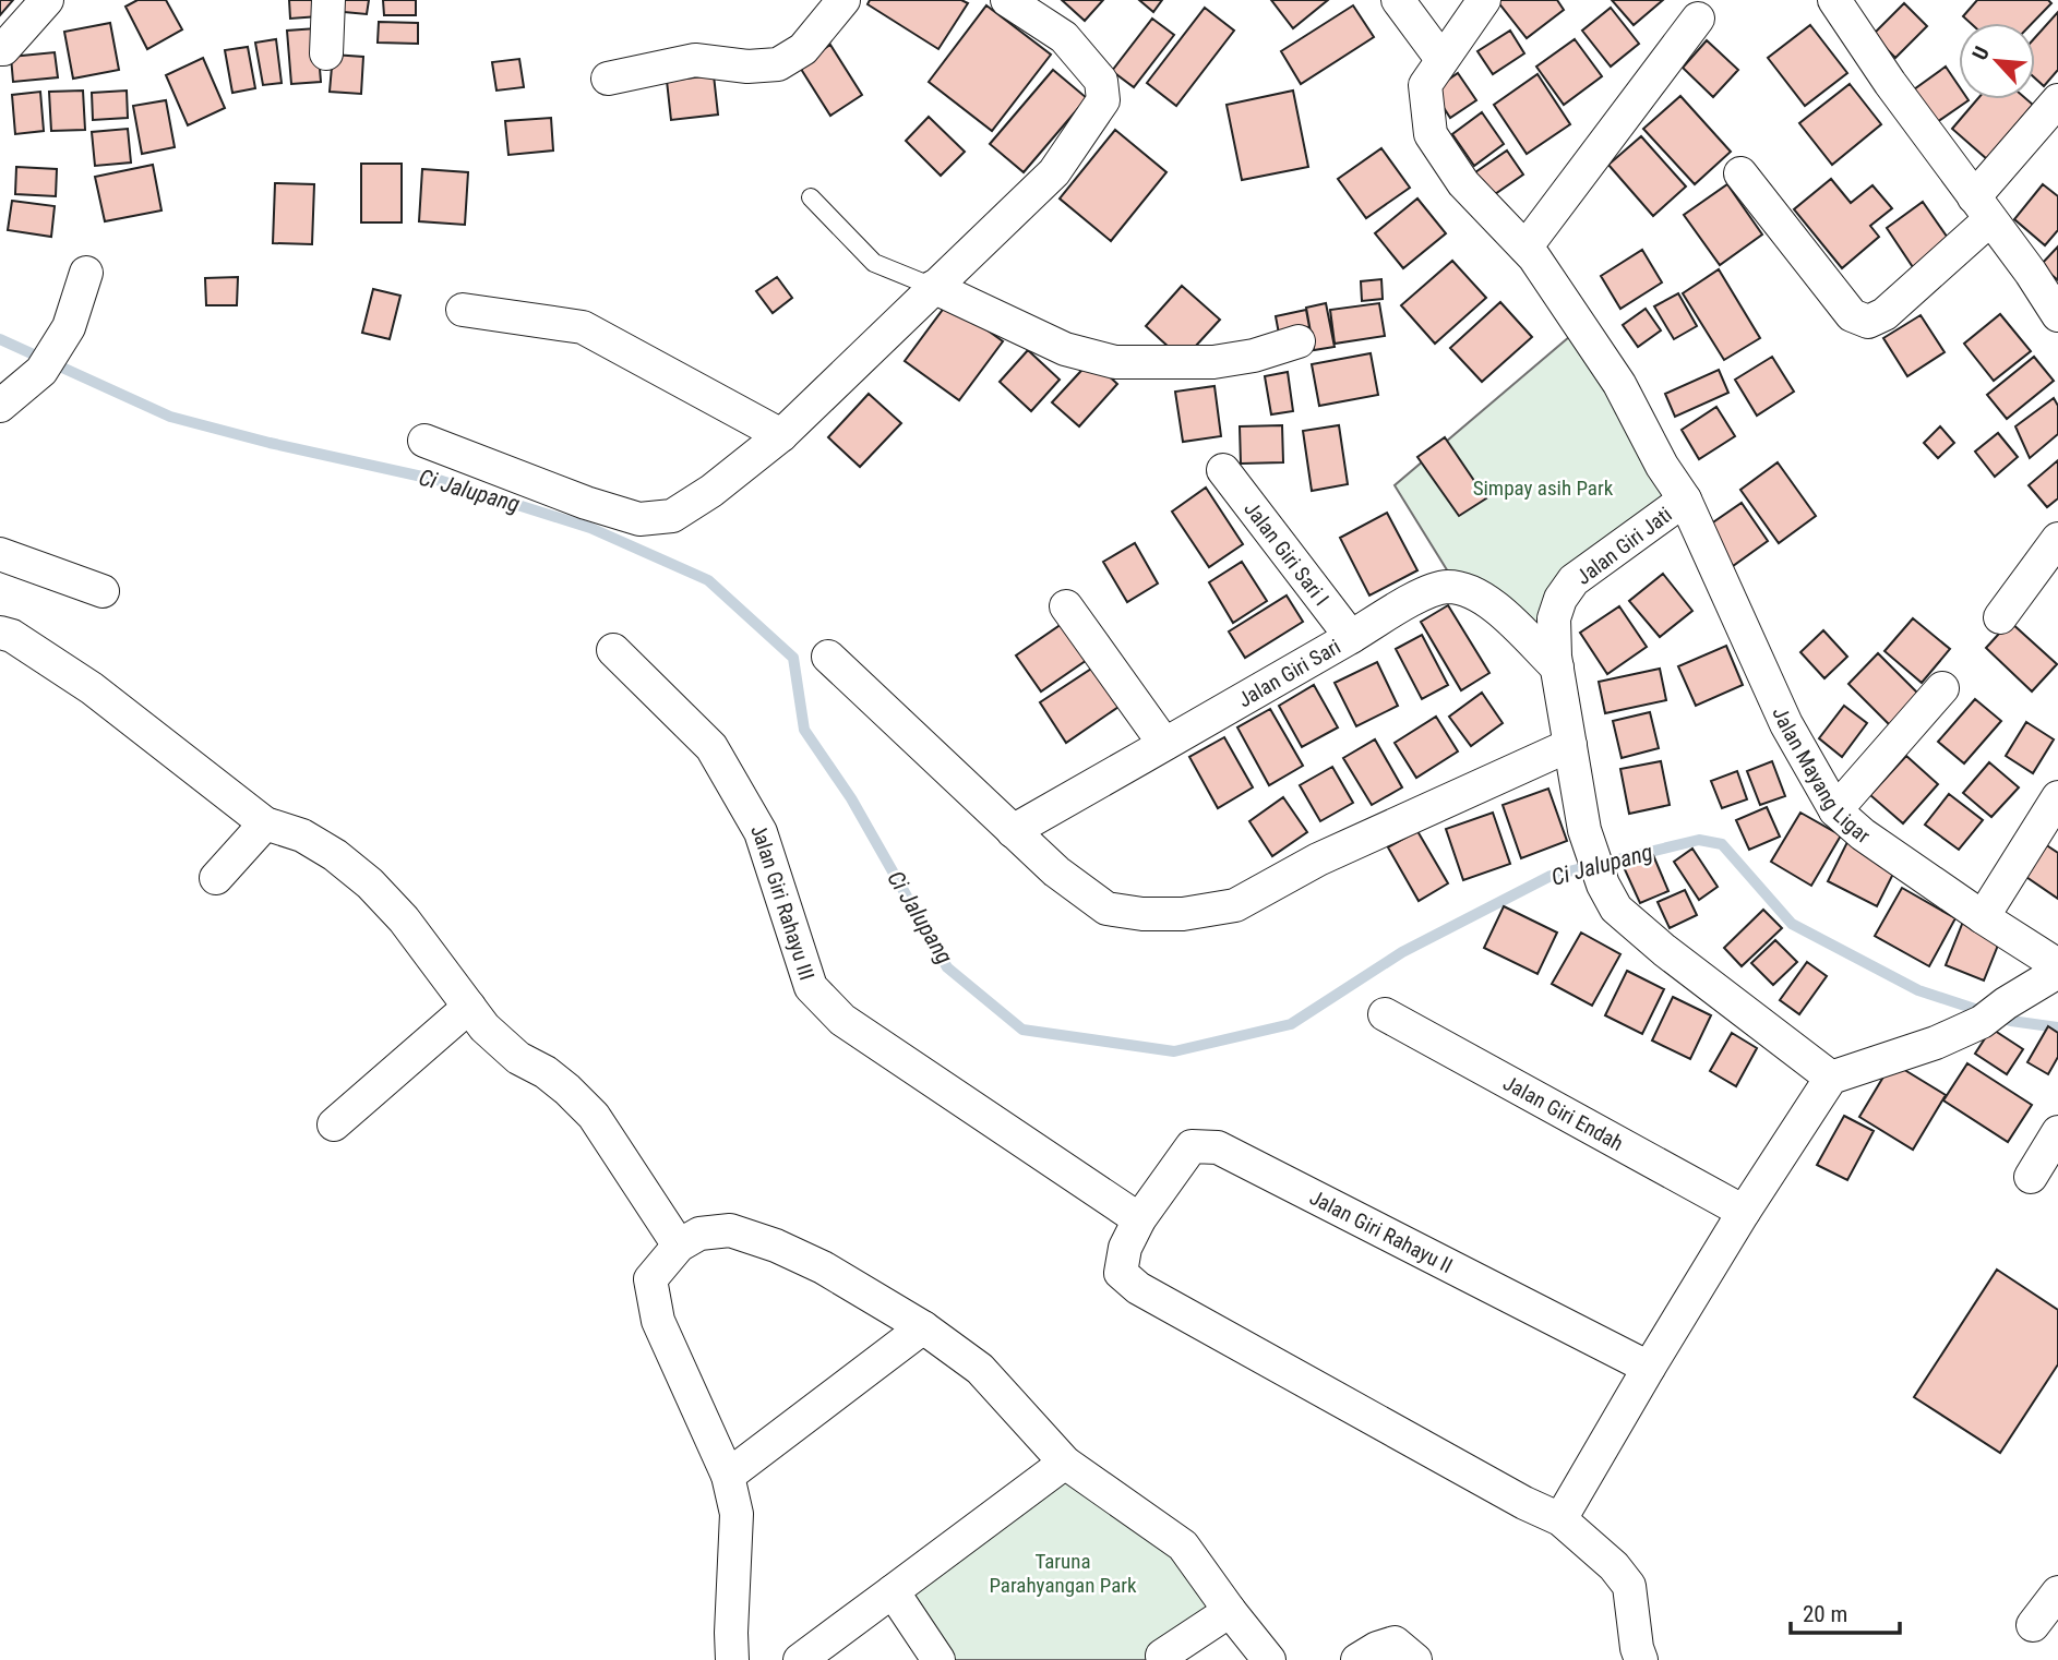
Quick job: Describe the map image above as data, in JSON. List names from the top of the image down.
{
  "streets": {
    "street": [
      "Jalan Giri Jati",
      "Jalan Giri Sari I",
      "Jalan Giri Sari",
      "Jalan Mayang Ligar",
      "Jalan Giri Rahayu III",
      "Jalan Giri Endah",
      "Jalan Giri Rahayu II"
    ]
  },
  "crossings": [
    ["Jalan Giri Jati", "Jalan Giri Sari"],
    ["Jalan Giri Jati", "Jalan Mayang Ligar"],
    ["Jalan Giri Sari I", "Jalan Giri Sari"],
    ["Jalan Giri Rahayu III", "Jalan Giri Rahayu II"]
  ],
  "water": ["Ci Jalupang"],
  "parks": ["Simpay asih Park", "Taruna Parahyangan Park"],
  "scale_bar": "20 m",
  "north": "top left"
}
